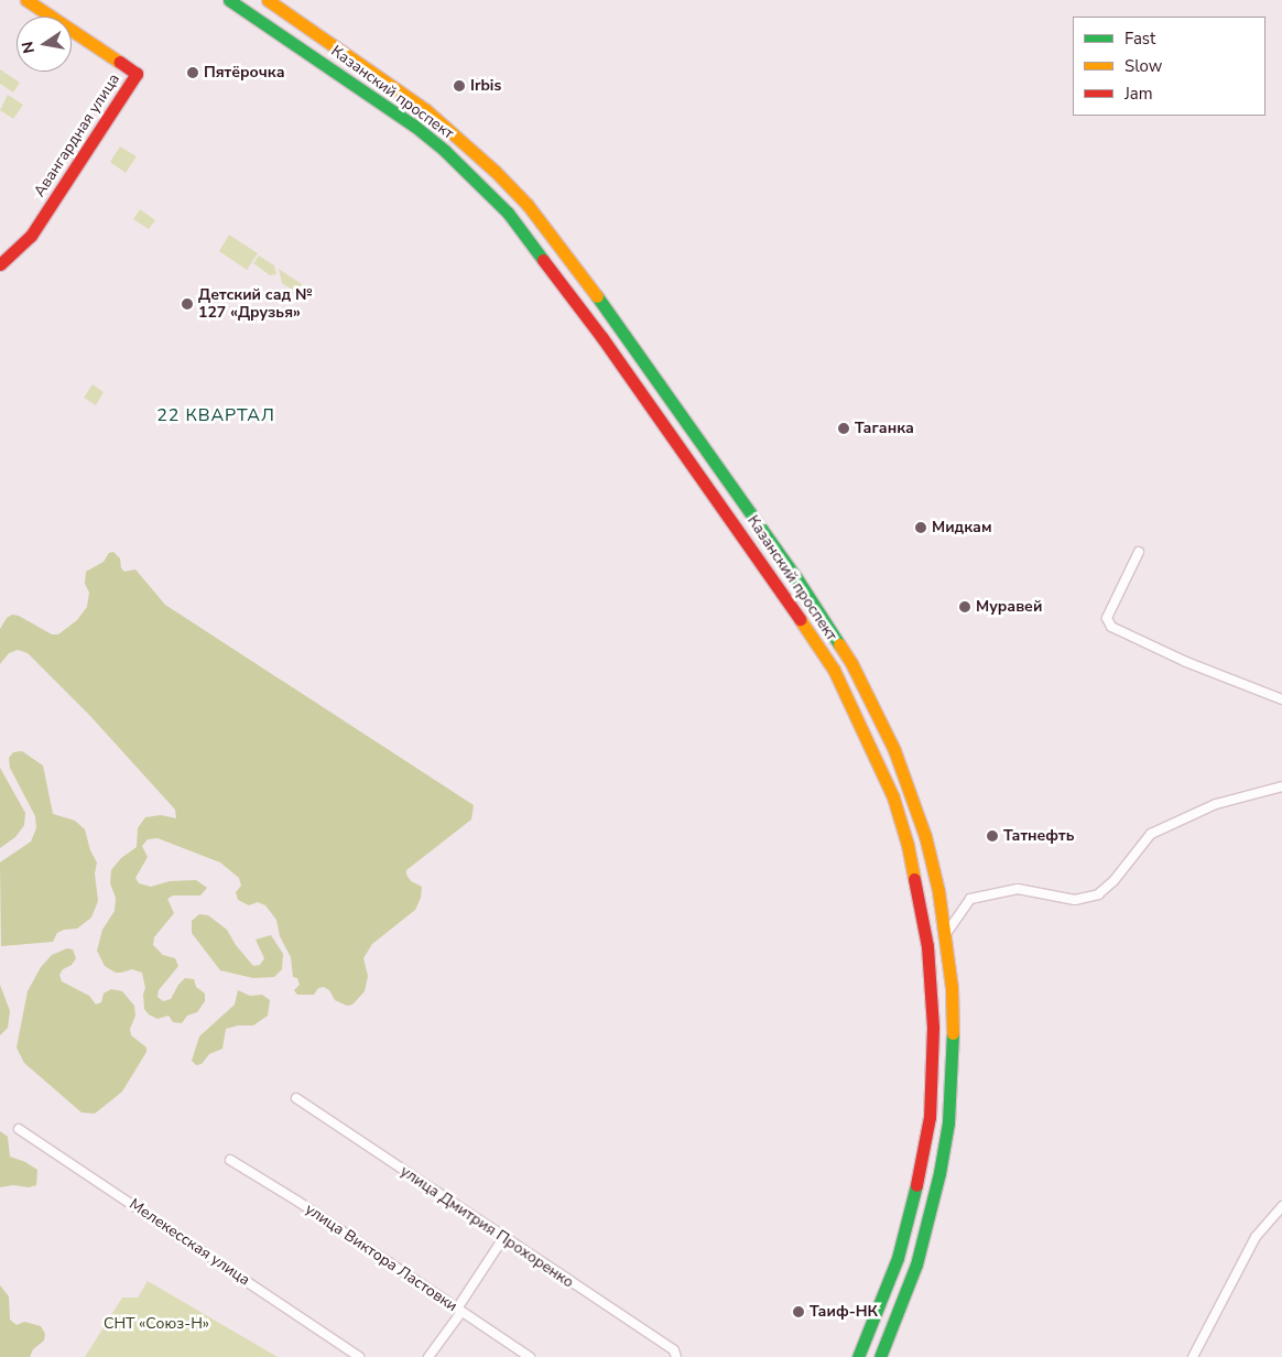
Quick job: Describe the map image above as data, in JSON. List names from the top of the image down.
{
  "streets": {
    "main road": ["Казанский проспект", "Авангардная улица"],
    "street": ["улица Дмитрия Прохоренко", "Мелекесская улица", "улица Виктора Ластовки"]
  },
  "districts": ["22 КВАРТАЛ"],
  "parks": ["СНТ «Союз-Н»"],
  "places": [
    "Пятёрочка",
    "Irbis",
    "Детский сад № 127 «Друзья»",
    "Таганка",
    "Мидкам",
    "Муравей",
    "Татнефть",
    "Таиф-НК"
  ],
  "legend": ["Fast", "Slow", "Jam"],
  "north": "left"
}
